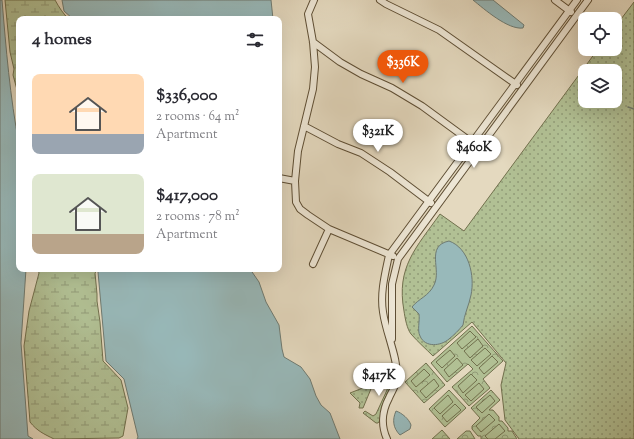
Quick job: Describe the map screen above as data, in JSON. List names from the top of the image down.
{
  "page": {
    "heading": "4 homes",
    "price": [
      "$336K",
      "$321K",
      "$460K",
      "$417K"
    ],
    "list": [
      {
        "name": "$336,000",
        "note": "2 rooms · 64 m² · Apartment"
      },
      {
        "name": "$417,000",
        "note": "2 rooms · 78 m² · Apartment"
      }
    ]
  }
}
